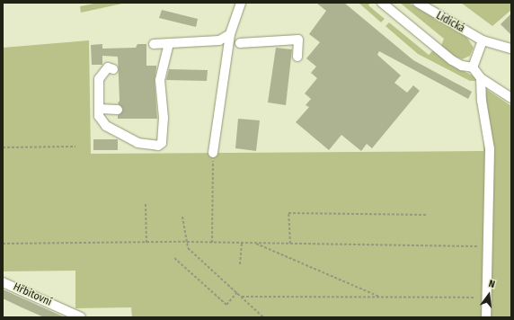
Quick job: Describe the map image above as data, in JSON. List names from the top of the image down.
{
  "streets": {
    "street": ["Lidická", "Hřbitovní"]
  },
  "north": "top"
}
